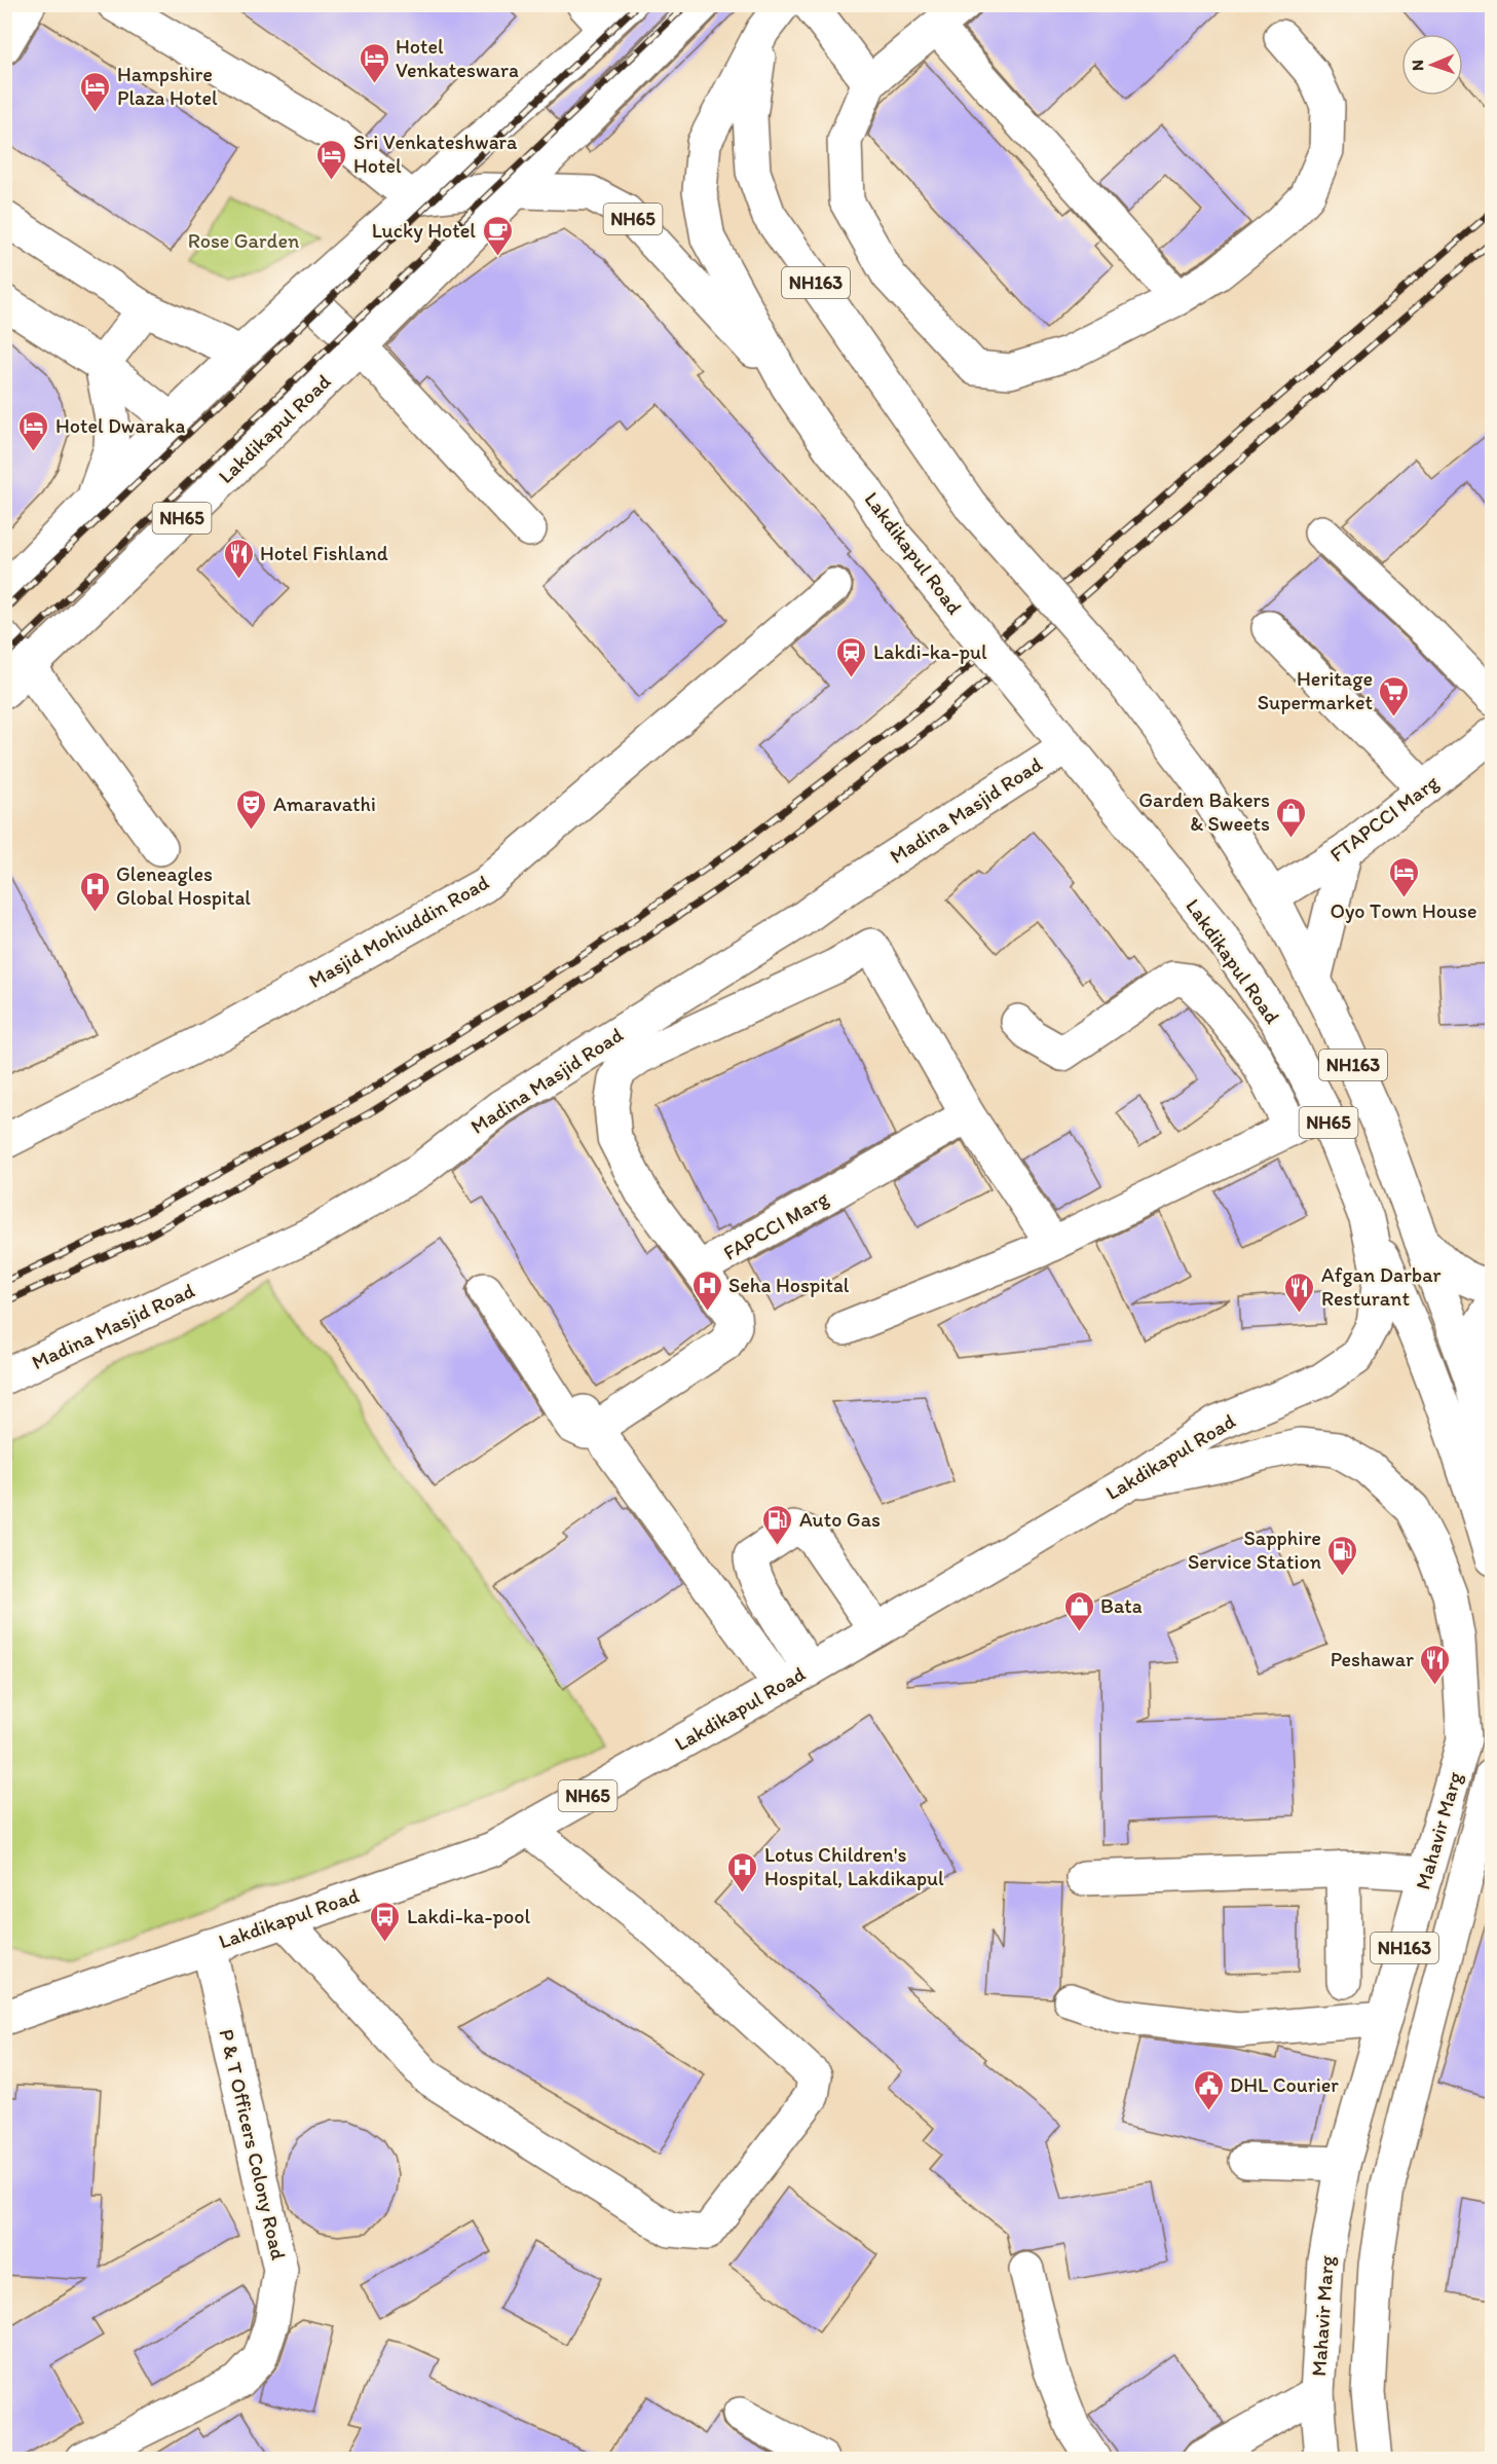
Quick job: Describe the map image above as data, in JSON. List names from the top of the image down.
{
  "streets": {
    "main road": [
      "NH65",
      "NH163",
      "Lakdikapul Road",
      "Madina Masjid Road",
      "FTAPCCI Marg",
      "Masjid Mohiuddin Road",
      "FAPCCI Marg",
      "Mahavir Marg",
      "P & T Officers Colony Road"
    ]
  },
  "crossings": [
    ["NH163", "Lakdikapul Road"],
    ["Lakdikapul Road", "Madina Masjid Road"],
    ["Lakdikapul Road", "FTAPCCI Marg"],
    ["Lakdikapul Road", "Mahavir Marg"],
    ["Lakdikapul Road", "P & T Officers Colony Road"]
  ],
  "parks": ["Rose Garden"],
  "places": {
    "hotel": [
      "Hotel Venkateswara",
      "Hampshire Plaza Hotel",
      "Sri Venkateshwara Hotel",
      "Hotel Dwaraka",
      "Oyo Town House"
    ],
    "cafe": ["Lucky Hotel"],
    "restaurant": ["Hotel Fishland", "Afgan Darbar Resturant", "Peshawar"],
    "station": ["Lakdi-ka-pul"],
    "supermarket": ["Heritage Supermarket"],
    "theatre": ["Amaravathi"],
    "shop": ["Garden Bakers & Sweets", "Bata"],
    "hospital": ["Gleneagles Global Hospital", "Seha Hospital", "Lotus Children's Hospital, Lakdikapul"],
    "fuel station": ["Auto Gas", "Sapphire Service Station"],
    "bus stop": ["Lakdi-ka-pool"],
    "public building": ["DHL Courier"]
  },
  "north": "left"
}
